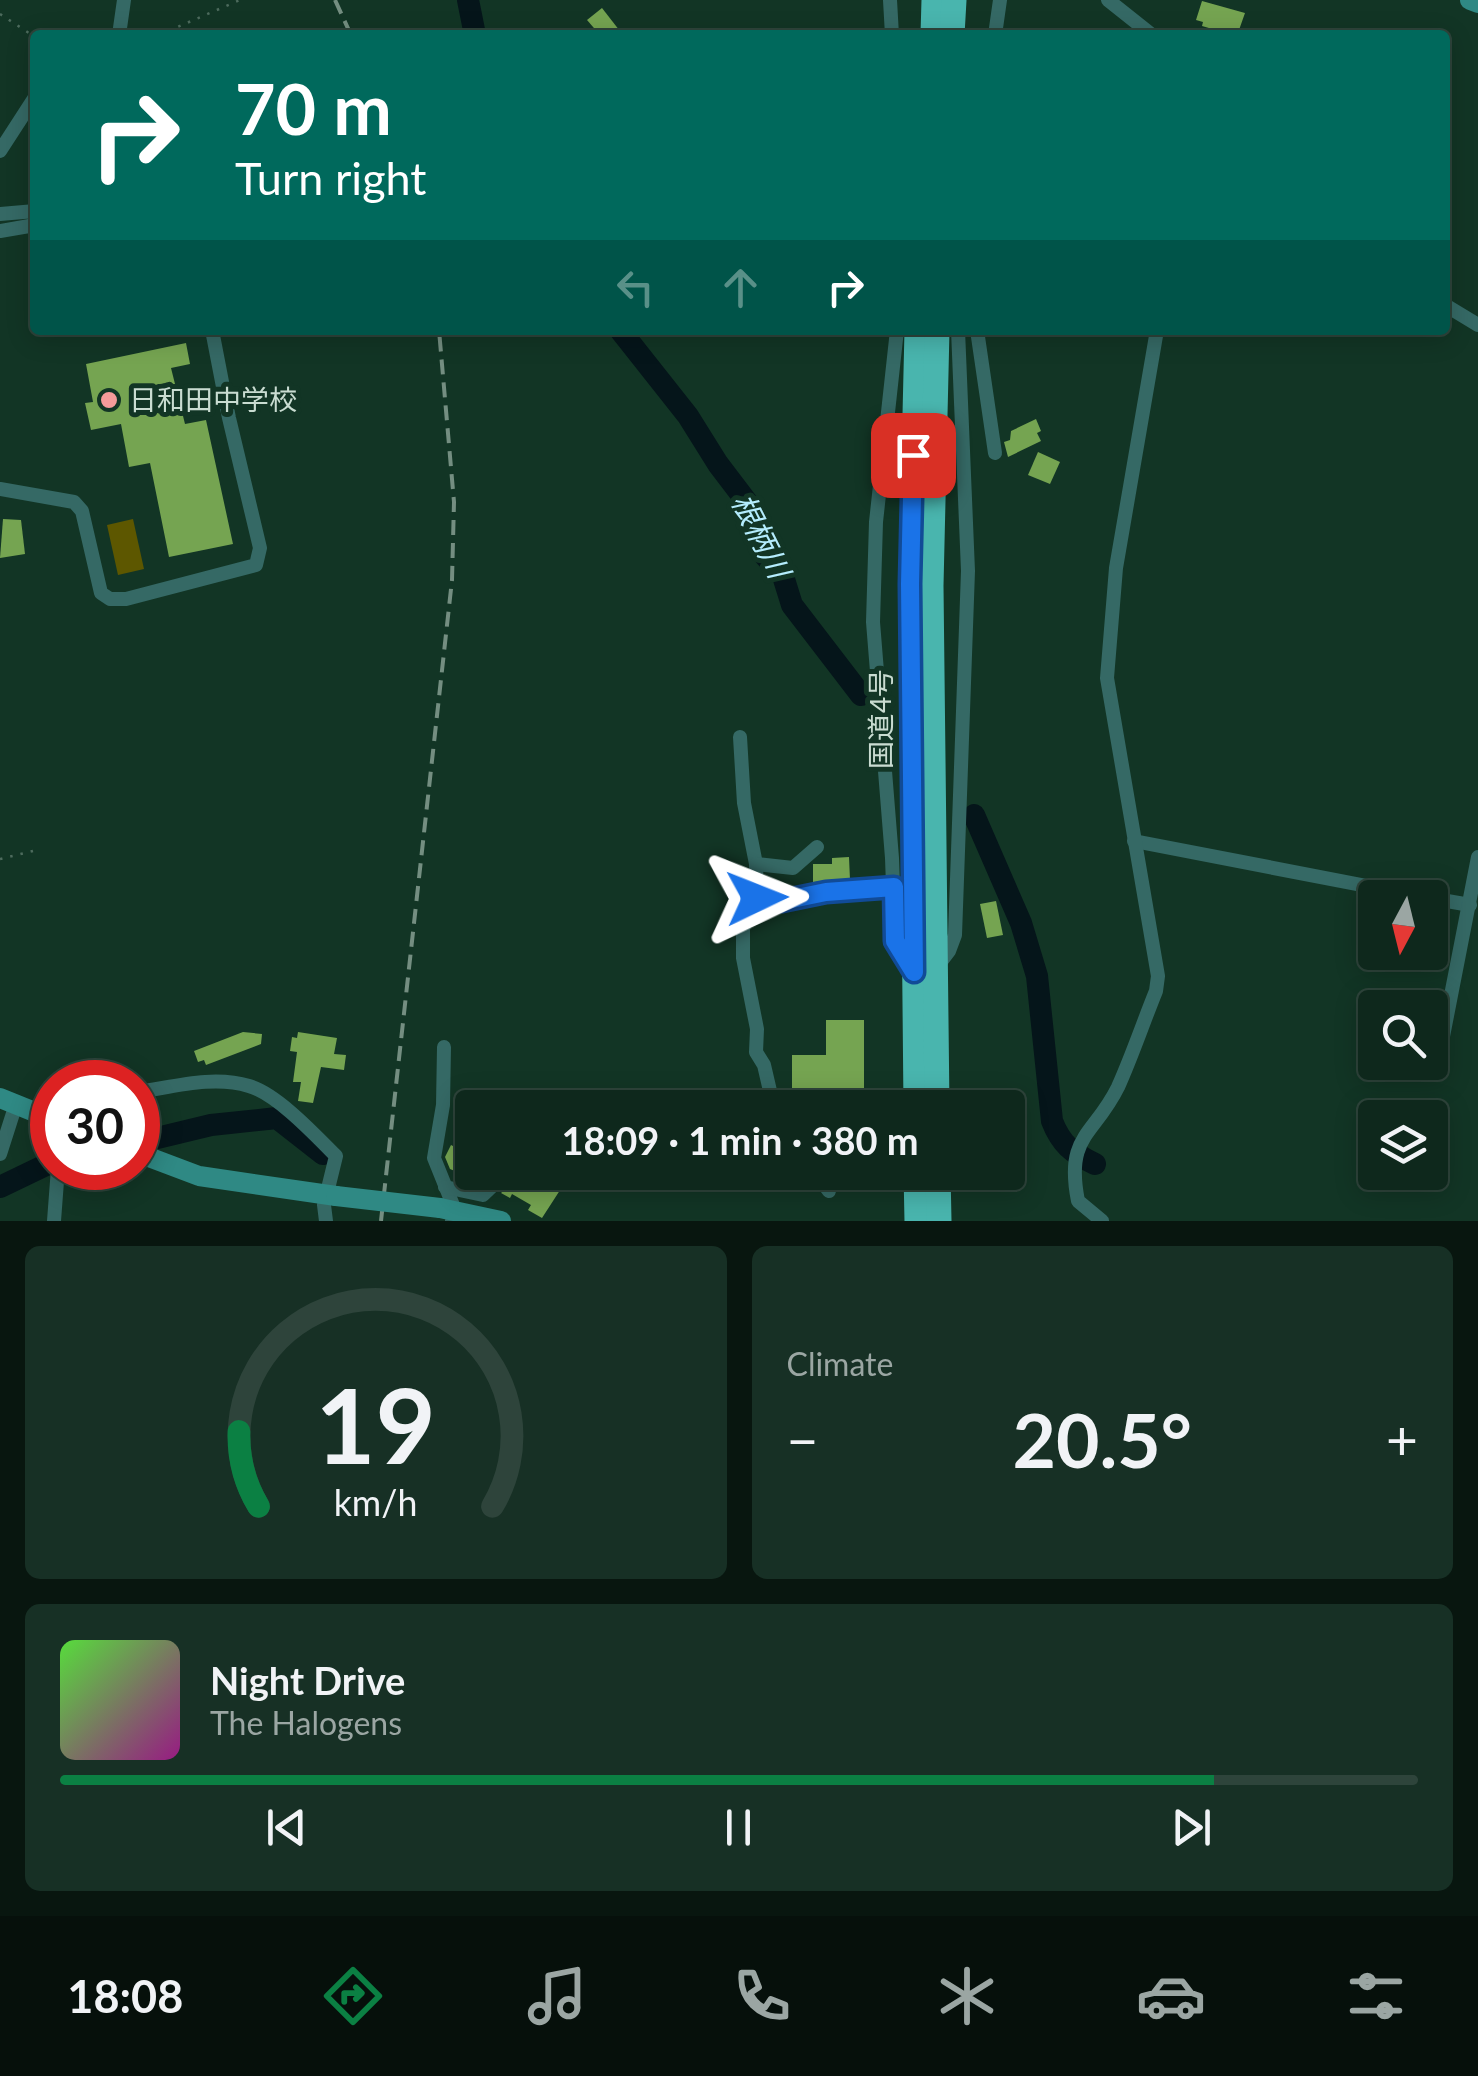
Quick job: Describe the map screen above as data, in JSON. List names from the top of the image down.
{
  "streets": {
    "highway": ["国道4号"]
  },
  "water": ["根柄川"],
  "places": ["日和田中学校"],
  "north": "bottom",
  "page": {
    "turn": ["70 m", "Turn right"],
    "limit": "30",
    "trip": "18:09 · 1 min · 380 m",
    "tile": "Climate",
    "heat": ["−", "20.5°", "+"],
    "song": ["Night Drive", "The Halogens"],
    "tabs": "18:08",
    "gauge": ["19", "km/h"]
  }
}
